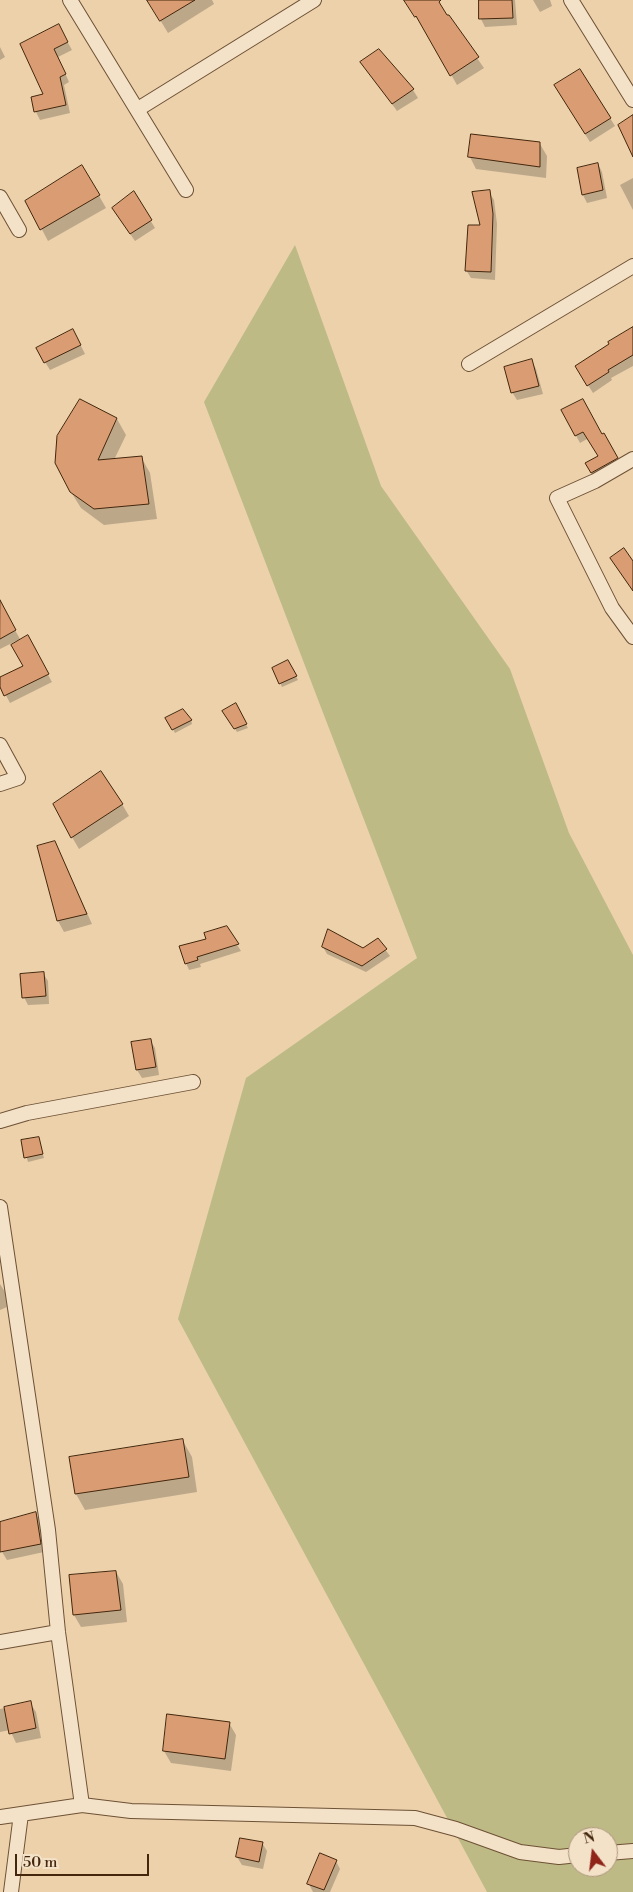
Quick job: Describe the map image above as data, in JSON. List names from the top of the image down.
{
  "scale_bar": "50 m",
  "north": "top"
}
